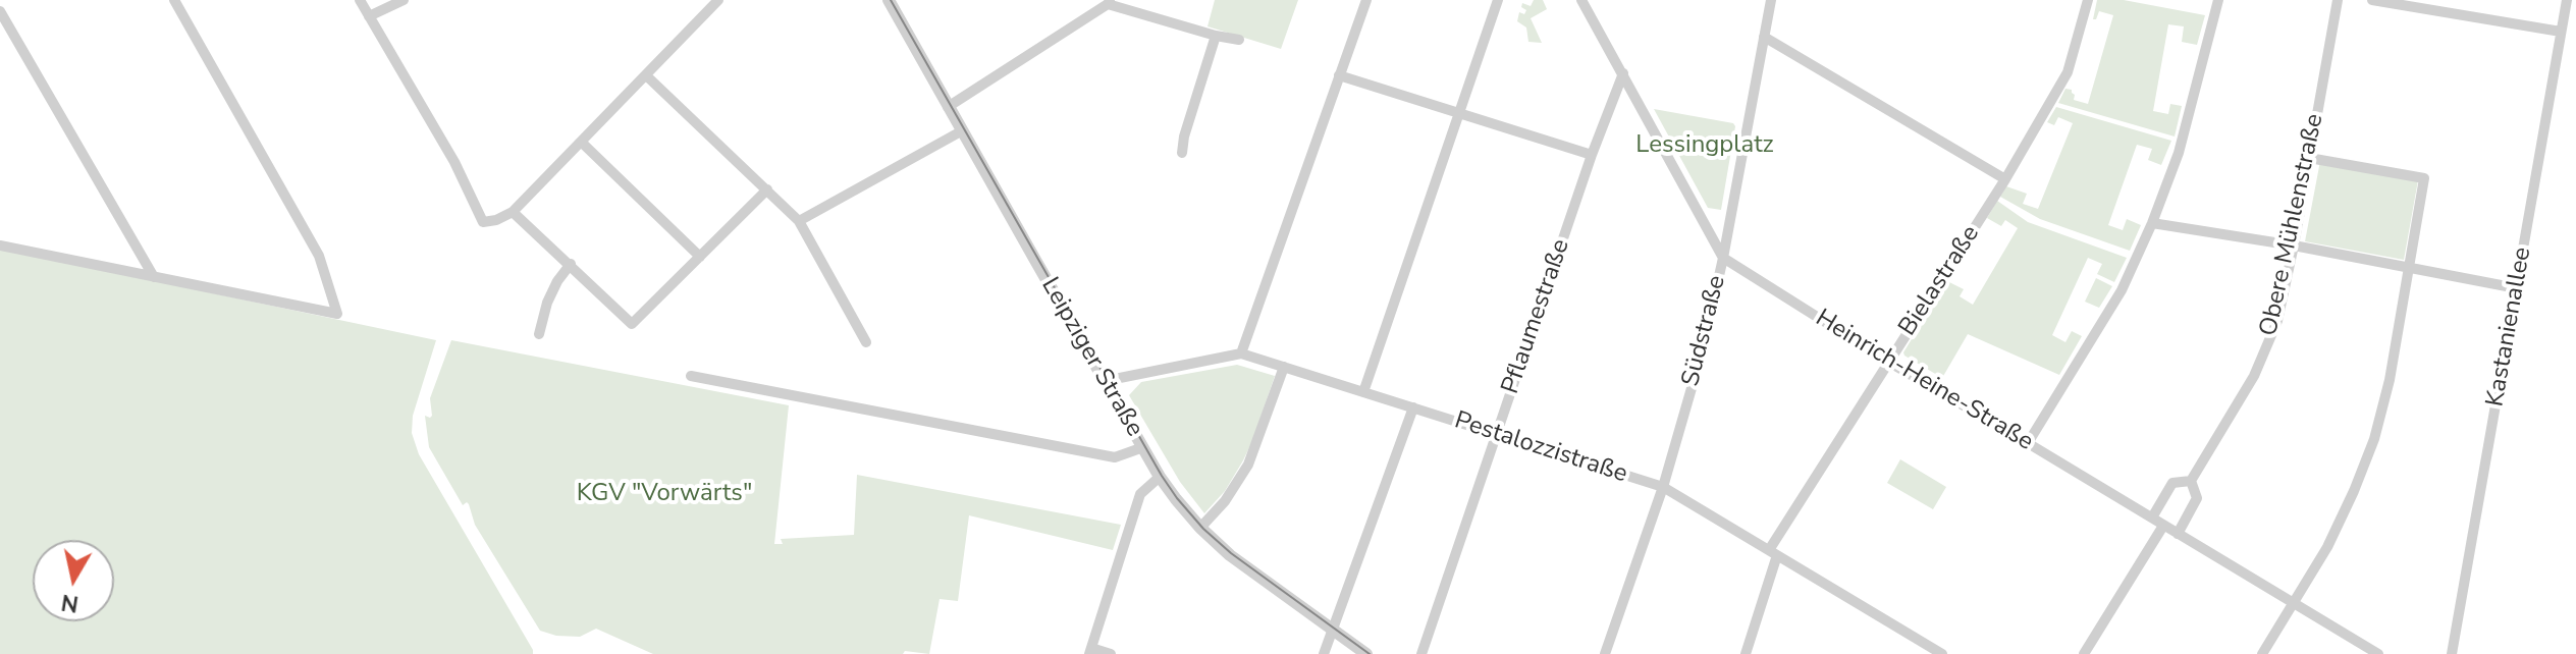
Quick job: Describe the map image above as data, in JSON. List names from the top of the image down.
{
  "streets": {
    "street": [
      "Obere Mühlenstraße",
      "Bielastraße",
      "Pflaumestraße",
      "Kastanienallee",
      "Südstraße",
      "Leipziger Straße",
      "Heinrich-Heine-Straße",
      "Pestalozzistraße"
    ]
  },
  "crossings": [
    ["Obere Mühlenstraße", "Heinrich-Heine-Straße"],
    ["Bielastraße", "Heinrich-Heine-Straße"],
    ["Bielastraße", "Pestalozzistraße"],
    ["Pflaumestraße", "Heinrich-Heine-Straße"],
    ["Pflaumestraße", "Pestalozzistraße"],
    ["Südstraße", "Heinrich-Heine-Straße"],
    ["Südstraße", "Pestalozzistraße"],
    ["Leipziger Straße", "Pestalozzistraße"]
  ],
  "parks": ["Lessingplatz", "KGV \"Vorwärts\""],
  "north": "bottom"
}
